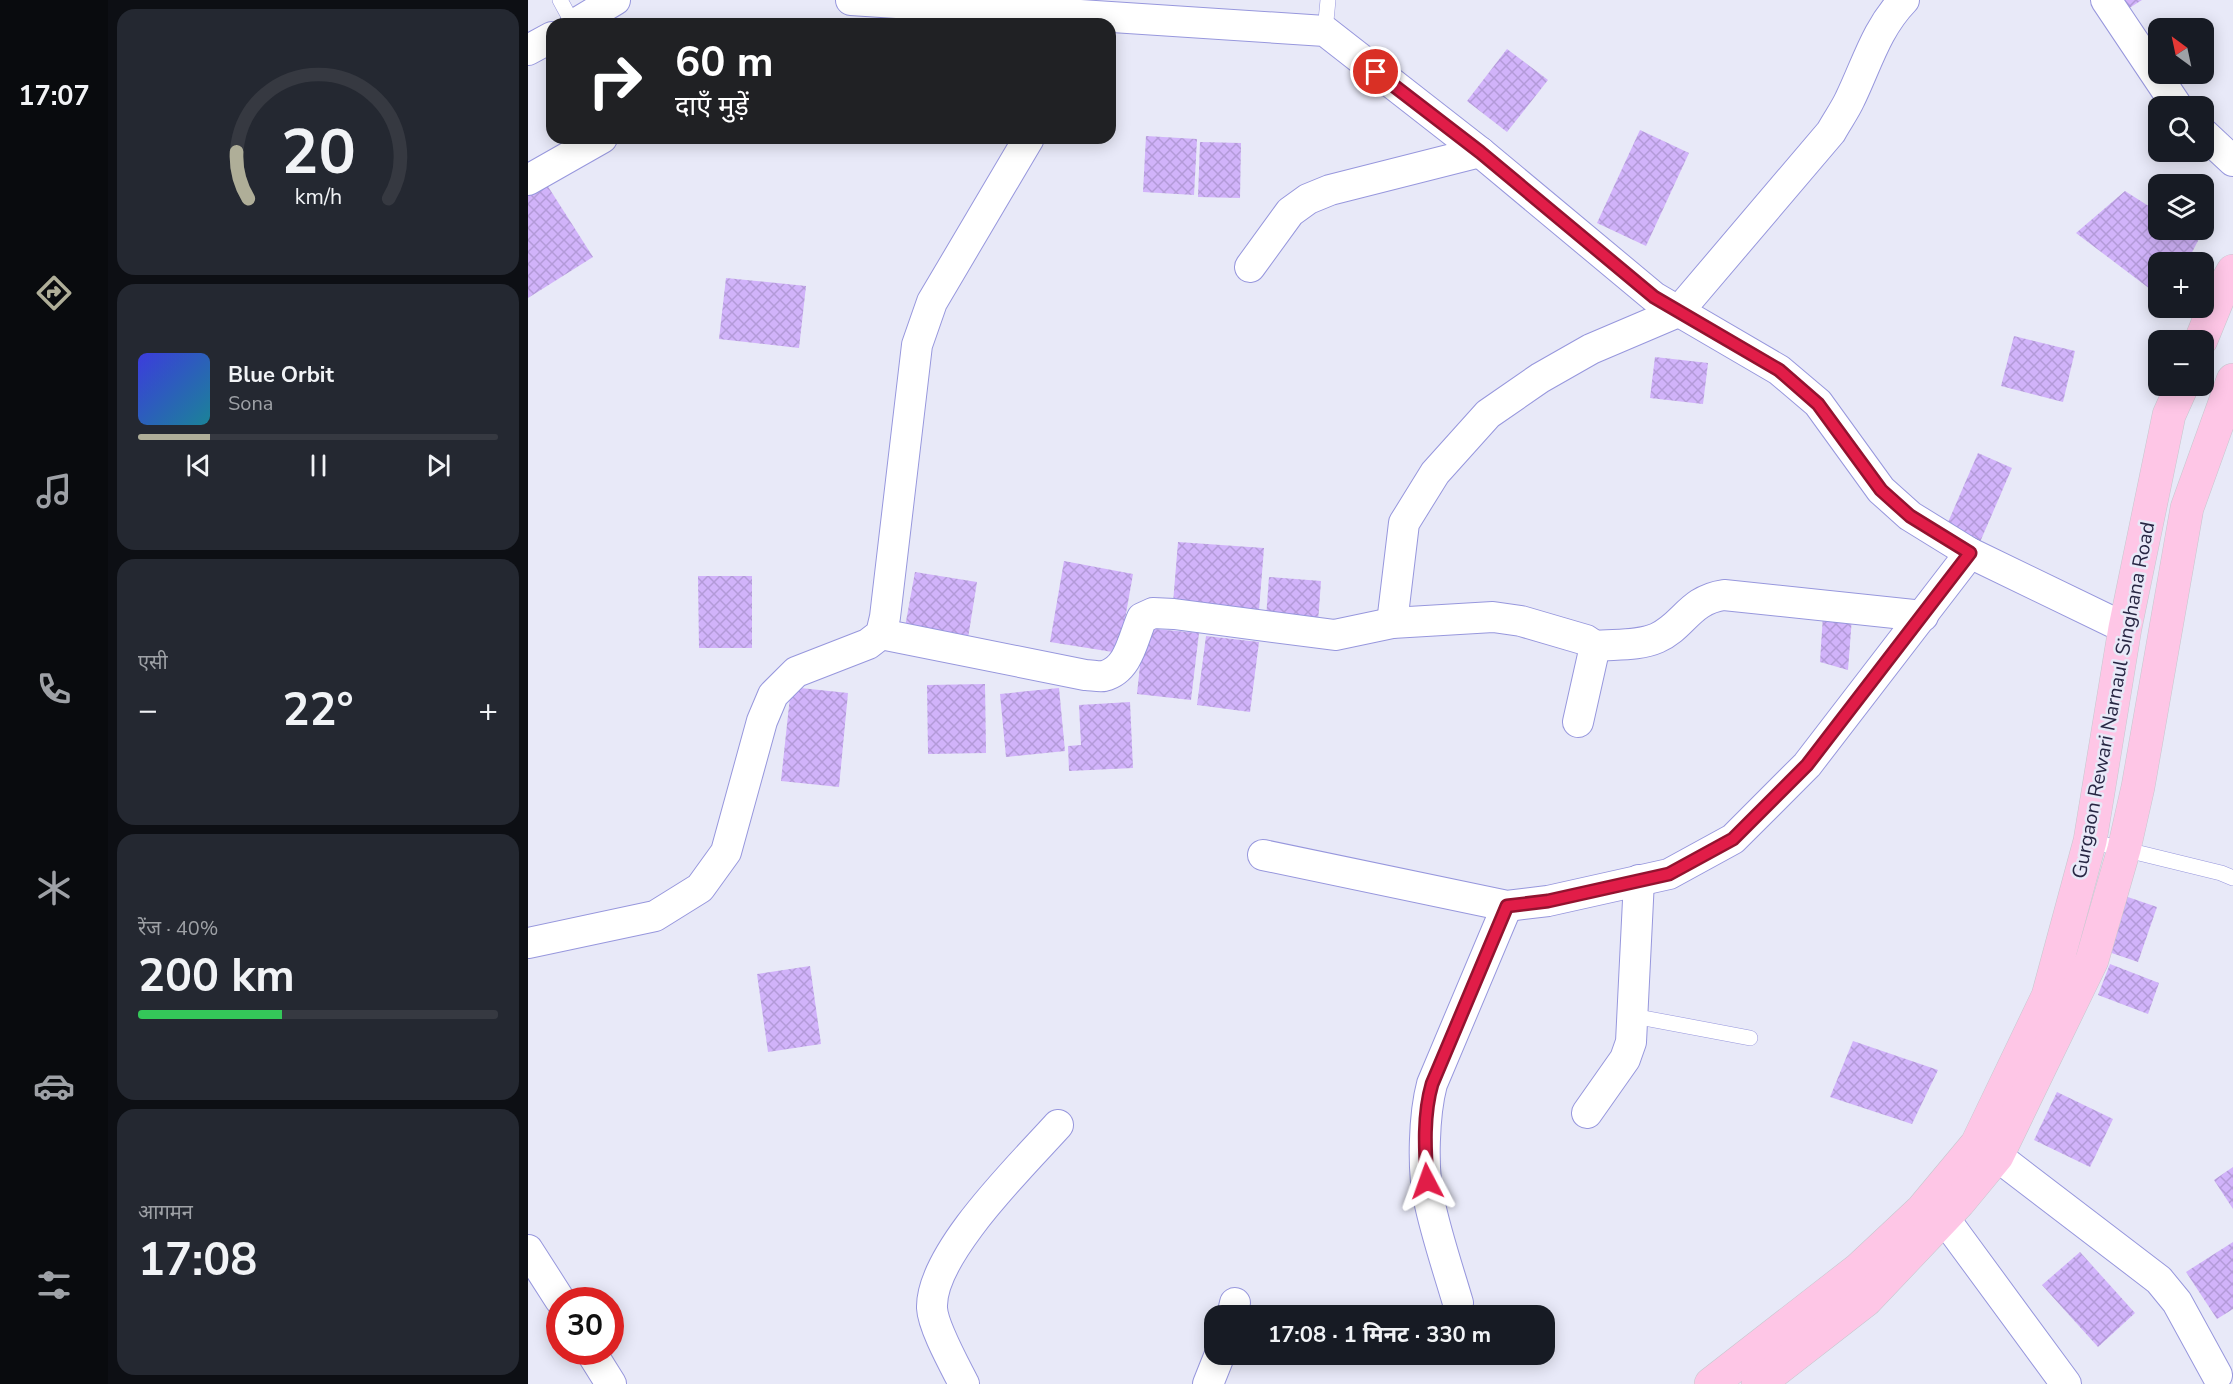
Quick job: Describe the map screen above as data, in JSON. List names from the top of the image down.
{
  "streets": {
    "highway": ["Gurgaon Rewari Narnaul Singhana Road"]
  },
  "north": "top left",
  "page": {
    "tabs": "17:07",
    "map_buttons": ["+", "−"],
    "turn": ["60 m", "दाएँ मुड़ें"],
    "song": ["Blue Orbit", "Sona"],
    "tile": [
      "एसी",
      ["रेंज · 40%", "200 km"],
      ["आगमन", "17:08"]
    ],
    "heat": ["−", "22°", "+"],
    "limit": "30",
    "trip": "17:08 · 1 मिनट · 330 m",
    "gauge": ["20", "km/h"]
  }
}
